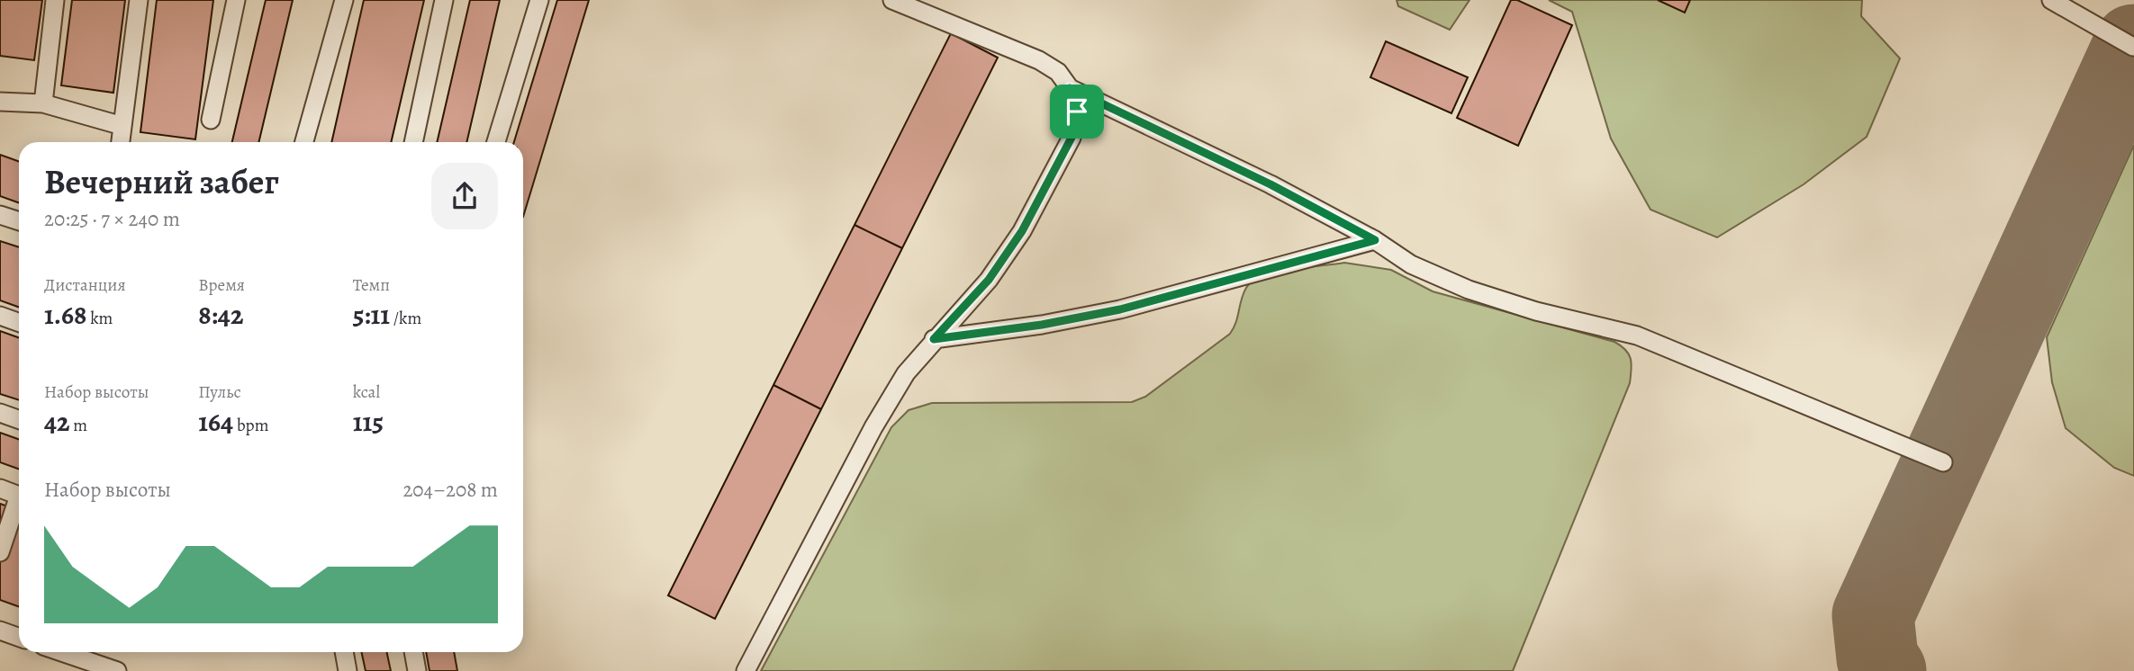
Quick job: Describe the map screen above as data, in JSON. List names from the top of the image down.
{
  "page": {
    "heading": ["Вечерний забег", "20:25 · 7 × 240 m"],
    "stats": [
      ["Дистанция", "1.68 km"],
      ["Время", "8:42"],
      ["Темп", "5:11 /km"],
      ["Набор высоты", "42 m"],
      ["Пульс", "164 bpm"],
      ["kcal", "115"]
    ],
    "chart": ["Набор высоты", "204–208 m"]
  }
}
